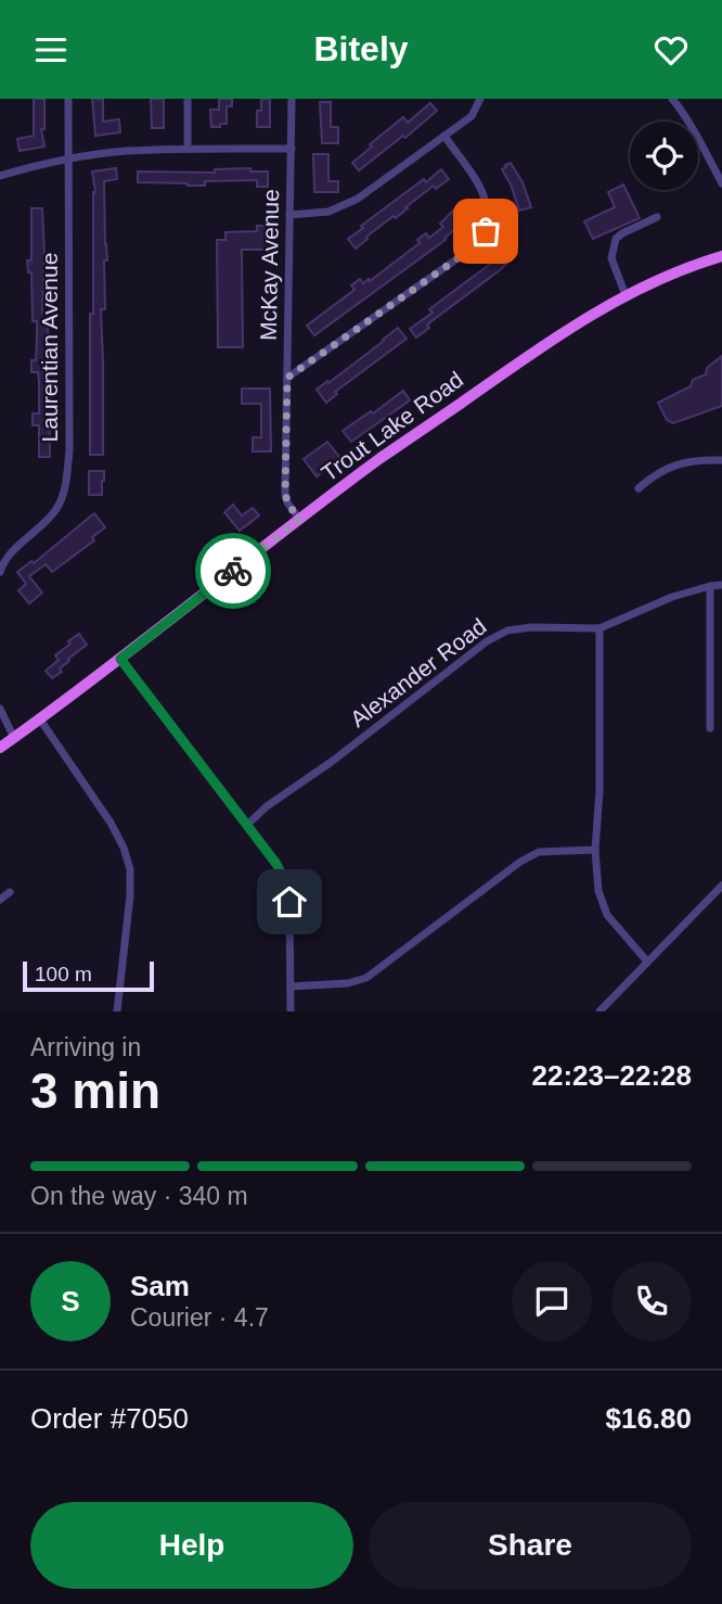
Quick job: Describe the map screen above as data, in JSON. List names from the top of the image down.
{
  "streets": {
    "main road": ["Trout Lake Road"],
    "street": ["McKay Avenue", "Laurentian Avenue", "Alexander Road"]
  },
  "crossings": [
    ["McKay Avenue", "Trout Lake Road"]
  ],
  "scale_bar": "100 m",
  "page": {
    "header": "Bitely",
    "scale": "100 m",
    "heading": ["3 min", "Arriving in", "22:23–22:28"],
    "panel": [
      "Sam",
      "Courier · 4.7",
      "Order #7050",
      "$16.80"
    ],
    "bar": "On the way · 340 m",
    "round": "S",
    "buttons": ["Help", "Share"]
  }
}
